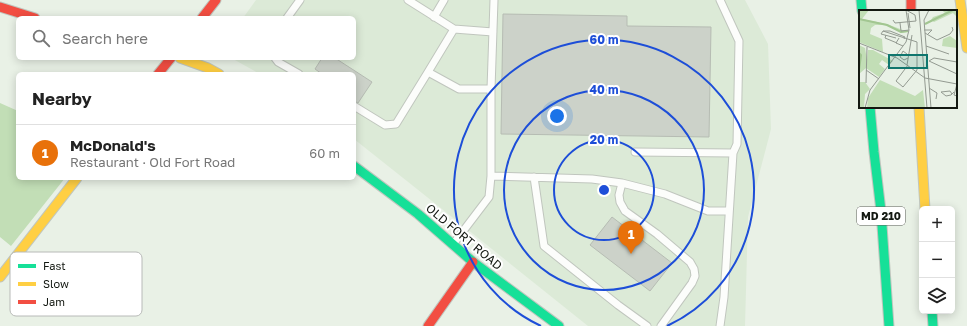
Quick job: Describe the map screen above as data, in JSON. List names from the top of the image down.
{
  "streets": {
    "main road": ["MD 210", "OLD FORT ROAD"]
  },
  "legend": ["Fast", "Slow", "Jam"],
  "page": {
    "search": "Search here",
    "heading": "Nearby",
    "list": [
      {
        "mark": "1",
        "name": "McDonald's",
        "note": "Restaurant · Old Fort Road",
        "value": "60 m"
      }
    ],
    "map_buttons": ["+", "−"],
    "pins": "1"
  },
  "rings": ["60 m", "40 m", "20 m"]
}
